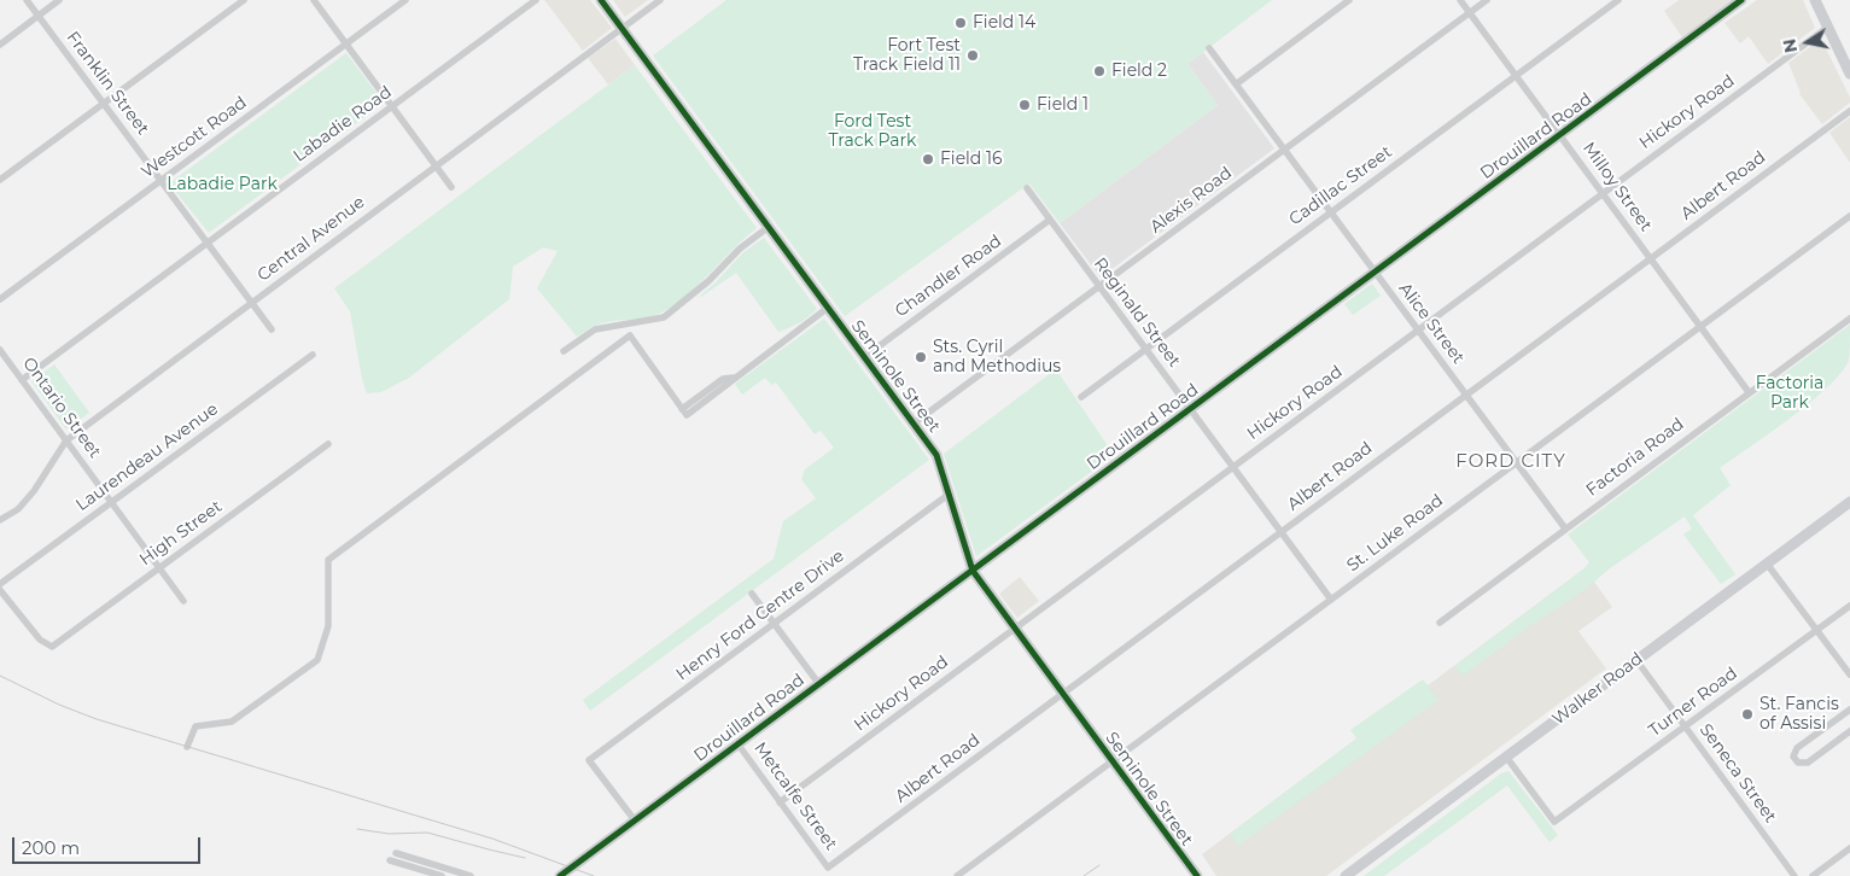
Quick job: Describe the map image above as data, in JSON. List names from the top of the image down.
{
  "streets": {
    "street": [
      "Franklin Street",
      "Hickory Road",
      "Labadie Road",
      "Drouillard Road",
      "Westcott Road",
      "Cadillac Street",
      "Albert Road",
      "Milloy Street",
      "Alexis Road",
      "Central Avenue",
      "Chandler Road",
      "Reginald Street",
      "Alice Street",
      "Seminole Street",
      "Ontario Street",
      "Laurendeau Avenue",
      "Factoria Road",
      "High Street",
      "St. Luke Road",
      "Henry Ford Centre Drive",
      "Walker Road",
      "Turner Road",
      "Seneca Street",
      "Metcalfe Street"
    ]
  },
  "crossings": [
    ["Franklin Street", "Labadie Road"],
    ["Franklin Street", "Westcott Road"],
    ["Franklin Street", "Central Avenue"],
    ["Hickory Road", "Milloy Street"],
    ["Hickory Road", "Reginald Street"],
    ["Hickory Road", "Alice Street"],
    ["Hickory Road", "Seminole Street"],
    ["Hickory Road", "Metcalfe Street"],
    ["Labadie Road", "Ontario Street"],
    ["Drouillard Road", "Milloy Street"],
    ["Drouillard Road", "Reginald Street"],
    ["Drouillard Road", "Alice Street"],
    ["Drouillard Road", "Seminole Street"],
    ["Drouillard Road", "Henry Ford Centre Drive"],
    ["Drouillard Road", "Metcalfe Street"],
    ["Cadillac Street", "Milloy Street"],
    ["Cadillac Street", "Reginald Street"],
    ["Cadillac Street", "Alice Street"],
    ["Albert Road", "Milloy Street"],
    ["Albert Road", "Reginald Street"],
    ["Albert Road", "Alice Street"],
    ["Albert Road", "Seminole Street"],
    ["Albert Road", "Metcalfe Street"],
    ["Milloy Street", "Alexis Road"],
    ["Milloy Street", "Factoria Road"],
    ["Milloy Street", "St. Luke Road"],
    ["Alexis Road", "Reginald Street"],
    ["Alexis Road", "Alice Street"],
    ["Alexis Road", "Seminole Street"],
    ["Central Avenue", "Seminole Street"],
    ["Central Avenue", "Ontario Street"],
    ["Chandler Road", "Reginald Street"],
    ["Chandler Road", "Seminole Street"],
    ["Reginald Street", "St. Luke Road"],
    ["Alice Street", "Factoria Road"],
    ["Alice Street", "St. Luke Road"],
    ["Seminole Street", "St. Luke Road"],
    ["Seminole Street", "Henry Ford Centre Drive"],
    ["Ontario Street", "Laurendeau Avenue"],
    ["Ontario Street", "High Street"],
    ["Walker Road", "Turner Road"],
    ["Walker Road", "Seneca Street"],
    ["Turner Road", "Seneca Street"]
  ],
  "districts": ["FORD CITY"],
  "parks": ["Ford Test Track Park", "Labadie Park", "Factoria Park"],
  "places": [
    "Field 14",
    "Fort Test Track Field 11",
    "Field 2",
    "Field 1",
    "Field 16",
    "Sts. Cyril and Methodius",
    "St. Fancis of Assisi"
  ],
  "scale_bar": "200 m",
  "north": "left"
}
